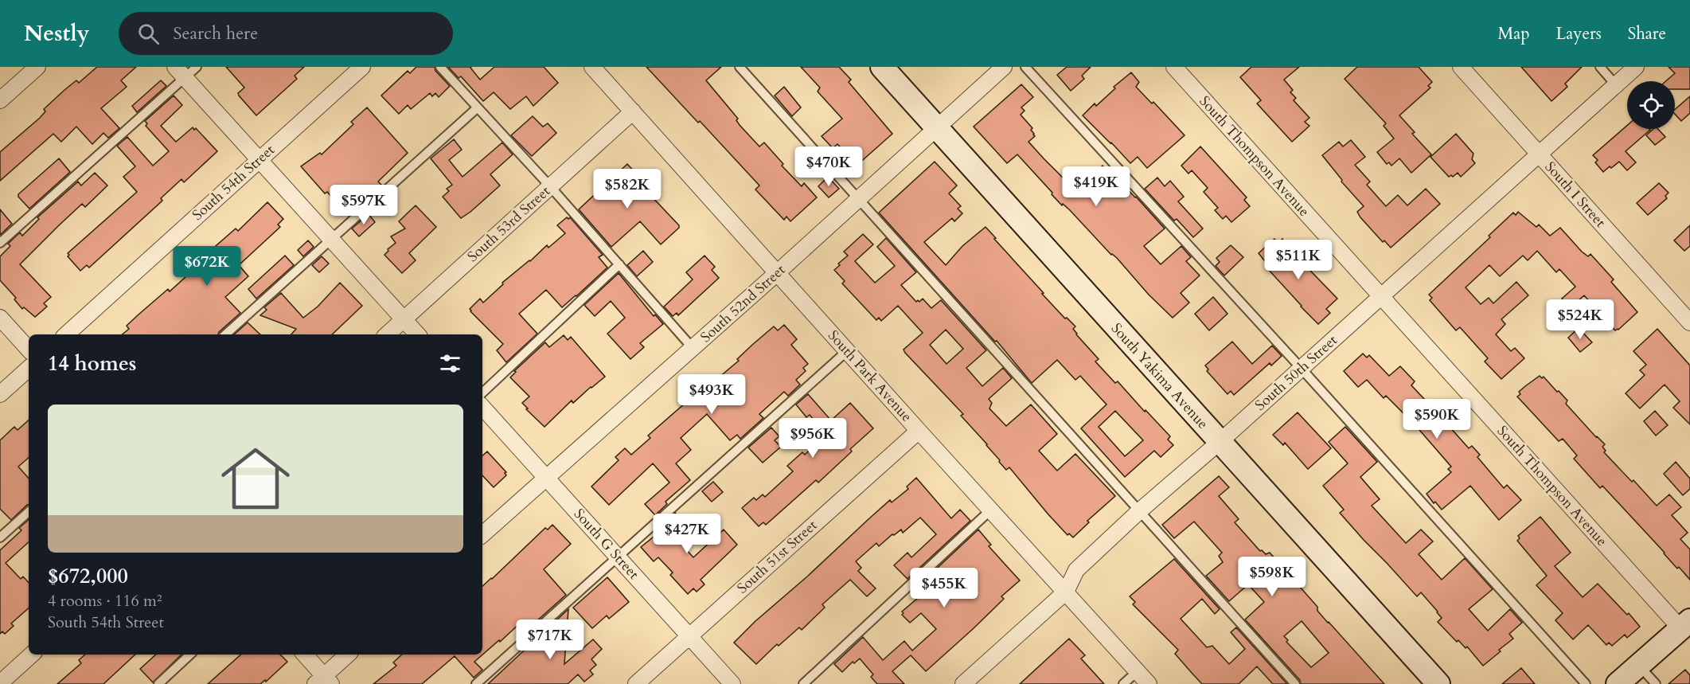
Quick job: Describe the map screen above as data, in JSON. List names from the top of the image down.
{
  "streets": {
    "main road": ["South Yakima Avenue"],
    "street": [
      "South Thompson Avenue",
      "South 54th Street",
      "South I Street",
      "South 53rd Street",
      "South 52nd Street",
      "South 50th Street",
      "South Park Avenue",
      "South G Street",
      "South 51st Street"
    ]
  },
  "crossings": [
    ["South Thompson Avenue", "South 50th Street"],
    ["South I Street", "South 50th Street"],
    ["South 53rd Street", "South Park Avenue"],
    ["South 52nd Street", "South Park Avenue"],
    ["South 52nd Street", "South Yakima Avenue"],
    ["South 52nd Street", "South G Street"],
    ["South 50th Street", "South Park Avenue"],
    ["South 50th Street", "South Yakima Avenue"],
    ["South Park Avenue", "South 51st Street"],
    ["South G Street", "South 51st Street"]
  ],
  "page": {
    "header": "Nestly",
    "search": "Search here",
    "nav": ["Map", "Layers", "Share"],
    "price": [
      "$470K",
      "$419K",
      "$582K",
      "$597K",
      "$511K",
      "$672K",
      "$524K",
      "$493K",
      "$590K",
      "$956K",
      "$427K",
      "$598K",
      "$455K",
      "$717K"
    ],
    "heading": "14 homes",
    "list": [
      {
        "name": "$672,000",
        "note": "4 rooms · 116 m² · South 54th Street"
      }
    ]
  }
}
